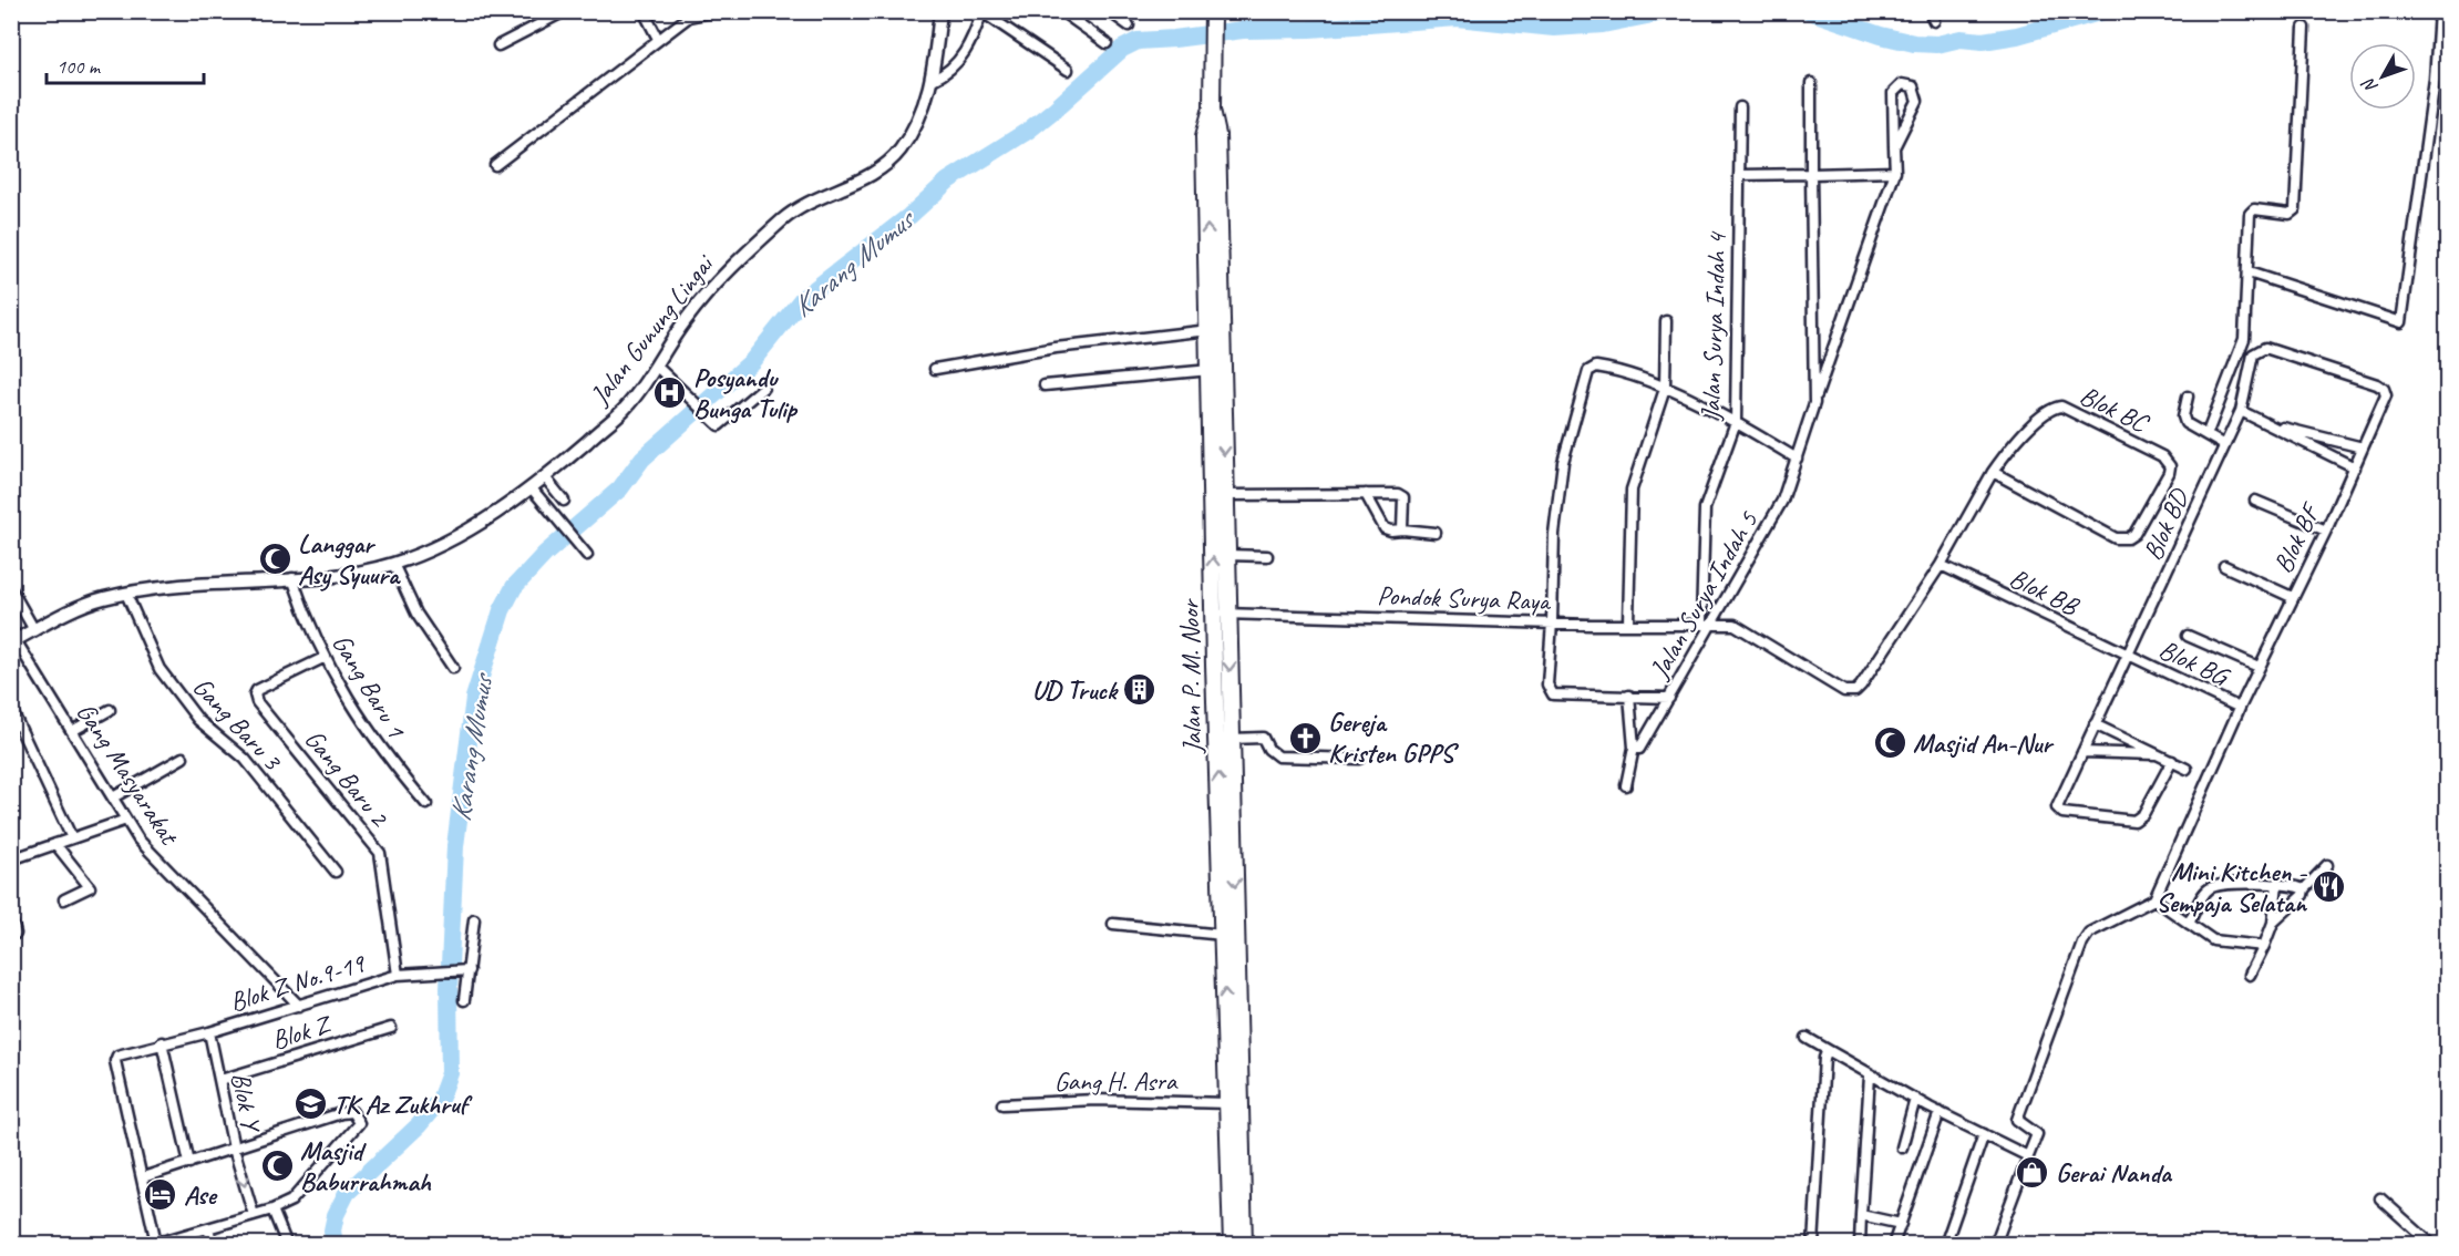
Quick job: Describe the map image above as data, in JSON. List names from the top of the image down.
{
  "streets": {
    "highway": ["Jalan P. M. Noor"],
    "street": [
      "Jalan Surya Indah 4",
      "Jalan Gunung Lingai",
      "Blok BC",
      "Blok BD",
      "Blok BF",
      "Blok BB",
      "Jalan Surya Indah 5",
      "Pondok Surya Raya",
      "Blok BG",
      "Gang Baru 1",
      "Gang Baru 3",
      "Gang Masyarakat",
      "Gang Baru 2",
      "Blok Z No.9-19",
      "Blok Z",
      "Gang H. Asra",
      "Blok Y"
    ]
  },
  "crossings": [
    ["Jalan Surya Indah 4", "Blok BC"],
    ["Jalan Surya Indah 4", "Jalan Surya Indah 5"],
    ["Jalan Surya Indah 4", "Pondok Surya Raya"],
    ["Jalan Gunung Lingai", "Gang Baru 1"],
    ["Jalan Gunung Lingai", "Gang Baru 3"],
    ["Jalan Gunung Lingai", "Gang Masyarakat"],
    ["Blok BC", "Blok BB"],
    ["Blok BC", "Jalan Surya Indah 5"],
    ["Blok BC", "Pondok Surya Raya"],
    ["Blok BD", "Blok BF"],
    ["Blok BD", "Blok BB"],
    ["Blok BD", "Blok BG"],
    ["Blok BF", "Blok BG"],
    ["Blok BB", "Blok BG"],
    ["Jalan Surya Indah 5", "Pondok Surya Raya"],
    ["Pondok Surya Raya", "Jalan P. M. Noor"],
    ["Jalan P. M. Noor", "Gang H. Asra"],
    ["Gang Baru 1", "Gang Baru 2"],
    ["Gang Masyarakat", "Blok Z No.9-19"],
    ["Gang Baru 2", "Blok Z No.9-19"],
    ["Blok Z No.9-19", "Blok Y"],
    ["Blok Z", "Blok Y"]
  ],
  "one_way": ["Blok Y"],
  "water": ["Karang Mumus"],
  "places": {
    "hospital": ["Posyandu Bunga Tulip"],
    "mosque": ["Langgar Asy Syuura", "Masjid An-Nur", "Masjid Baburrahmah"],
    "building": ["UD Truck"],
    "church": ["Gereja Kristen GPPS"],
    "restaurant": ["Mini Kitchen - Sempaja Selatan"],
    "school or university": ["TK Az Zukhruf"],
    "shop": ["Gerai Nanda"],
    "hotel": ["Ase"]
  },
  "scale_bar": "100 m",
  "north": "bottom left"
}
